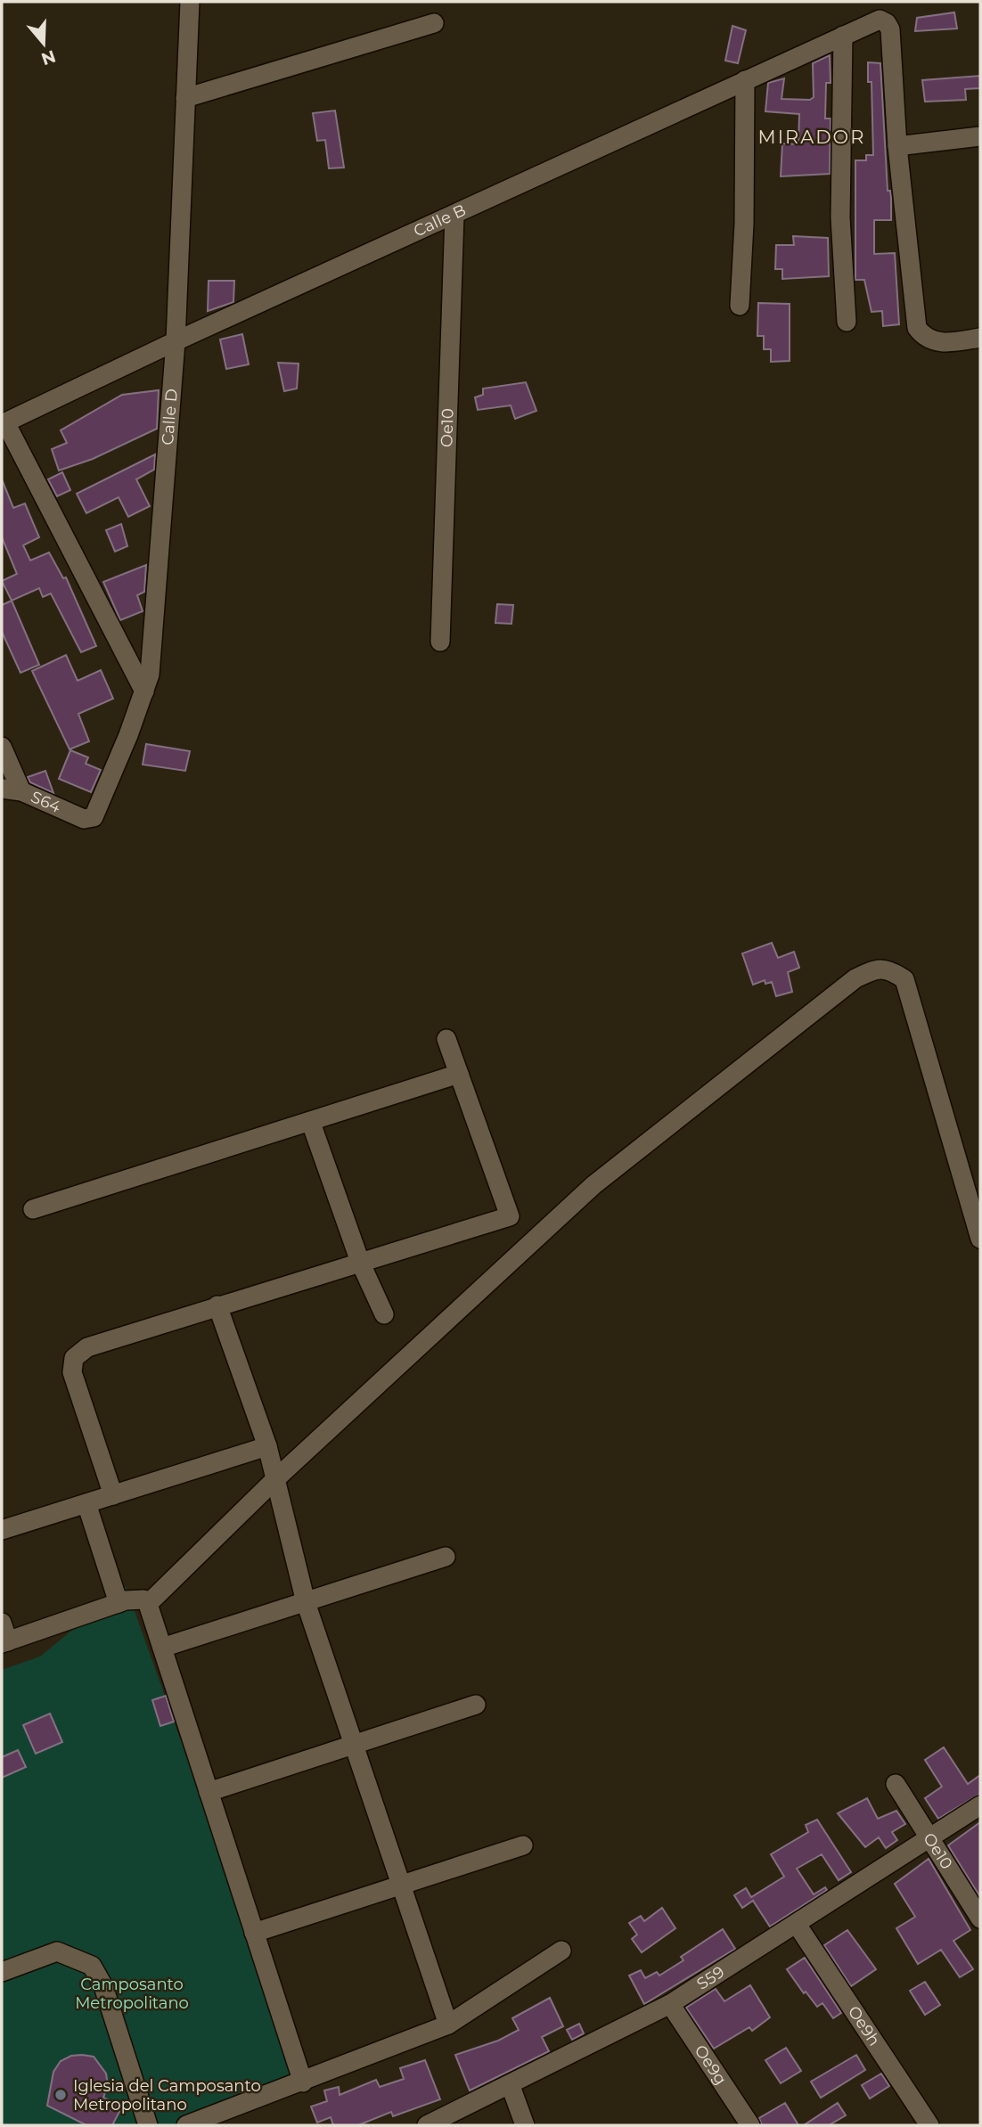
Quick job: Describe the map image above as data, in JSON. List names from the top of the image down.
{
  "streets": {
    "street": [
      "Calle B",
      "Calle D",
      "Oe10",
      "S64",
      "S59",
      "Oe9h",
      "Oe9g"
    ]
  },
  "crossings": [
    ["Calle B", "Calle D"],
    ["Calle B", "Oe10"],
    ["Calle D", "S64"],
    ["Oe10", "S59"],
    ["S59", "Oe9h"],
    ["S59", "Oe9g"]
  ],
  "districts": ["MIRADOR"],
  "parks": ["Camposanto Metropolitano"],
  "places": ["Iglesia del Camposanto Metropolitano"],
  "north": "bottom"
}
